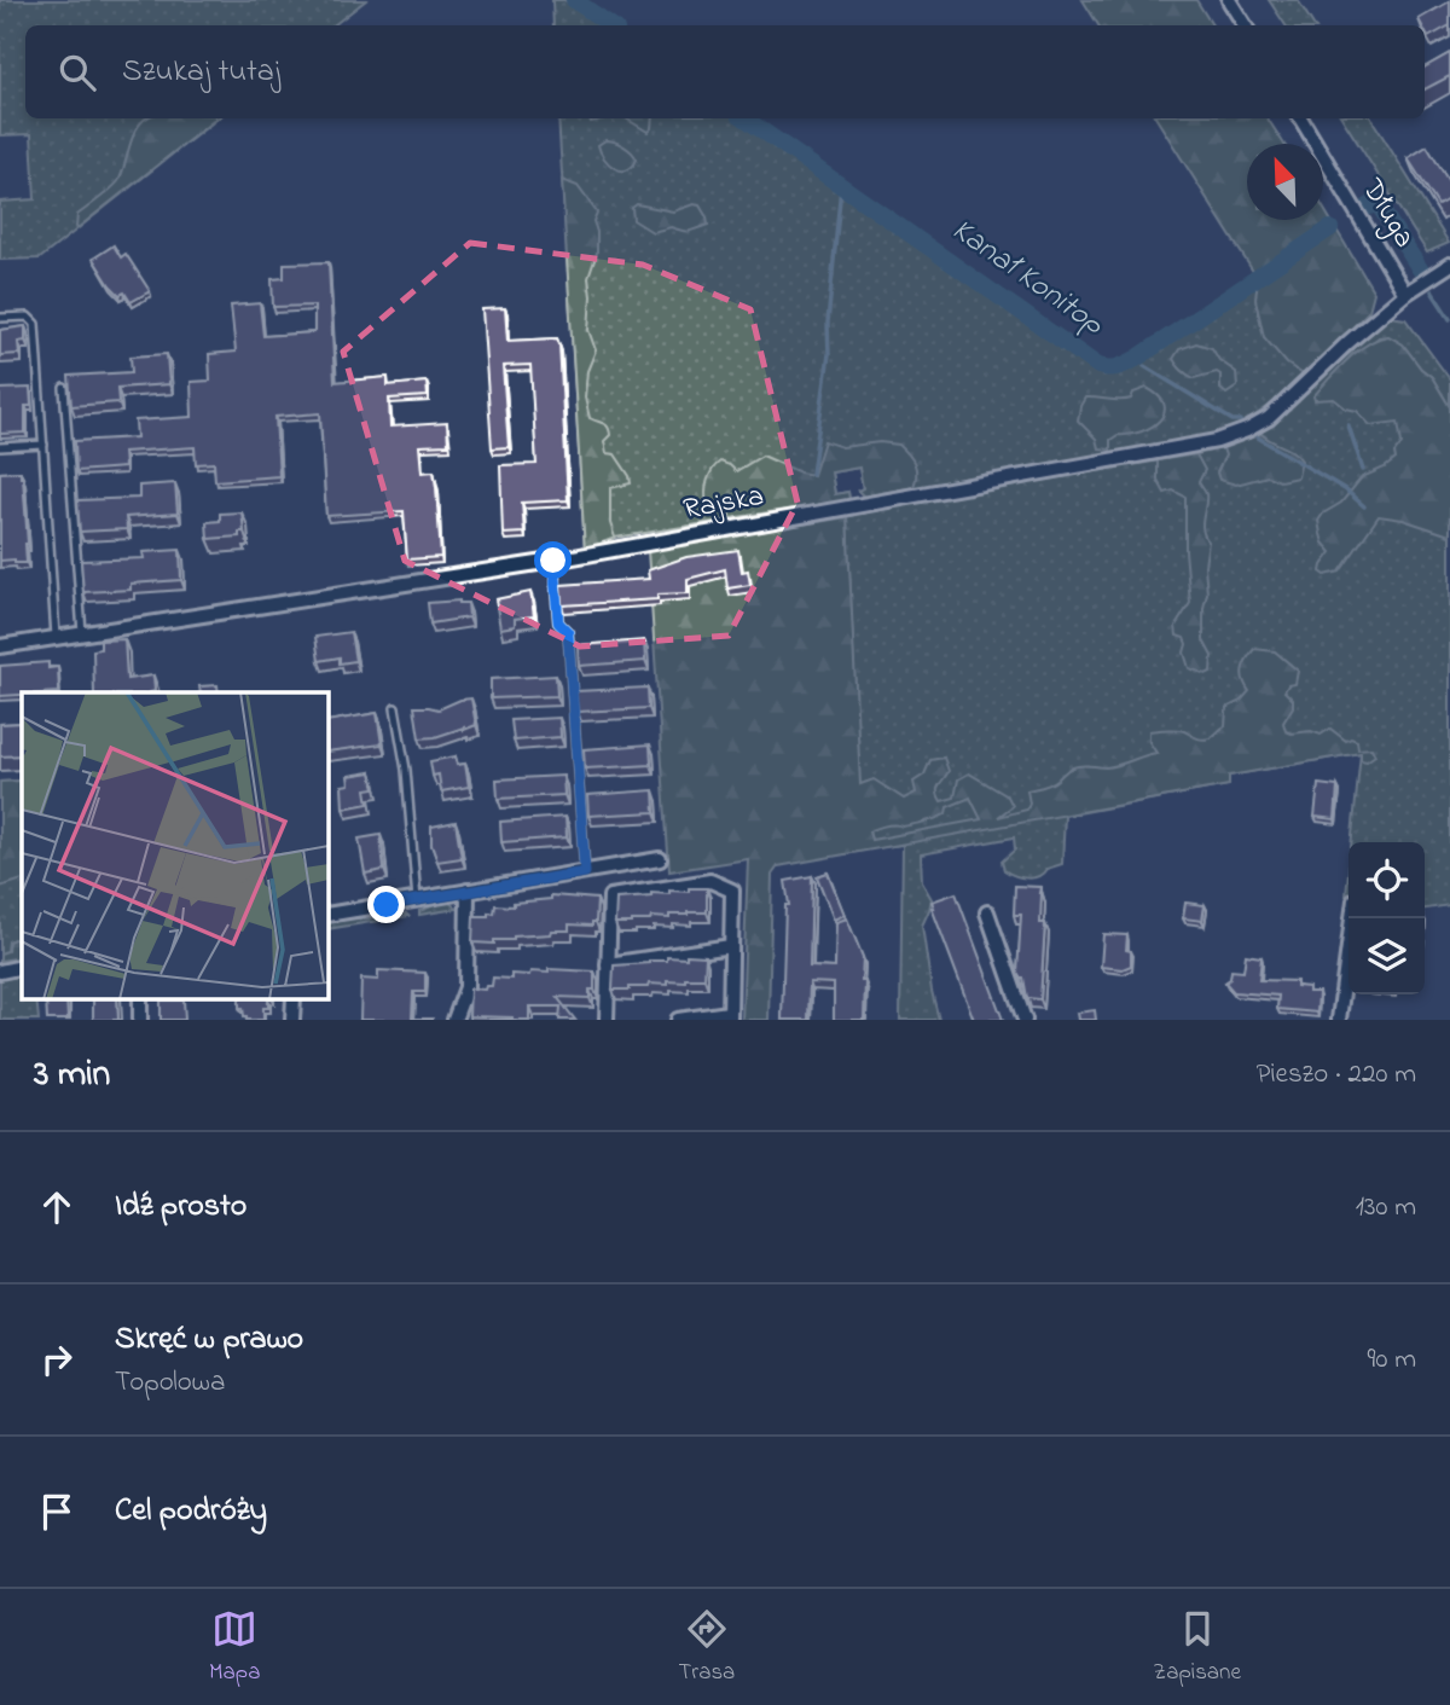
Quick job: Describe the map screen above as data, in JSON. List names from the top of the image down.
{
  "streets": {
    "street": ["Długa", "Rajska"]
  },
  "crossings": [
    ["Długa", "Rajska"]
  ],
  "water": ["Kanał Konitop"],
  "north": "top left",
  "page": {
    "search": "Szukaj tutaj",
    "heading": ["3 min", "Pieszo · 220 m"],
    "list": [
      ["Idź prosto", "130 m"],
      ["Skręć w prawo", "Topolowa", "90 m"],
      "Cel podróży"
    ],
    "nav": ["Mapa", "Trasa", "Zapisane"]
  }
}
